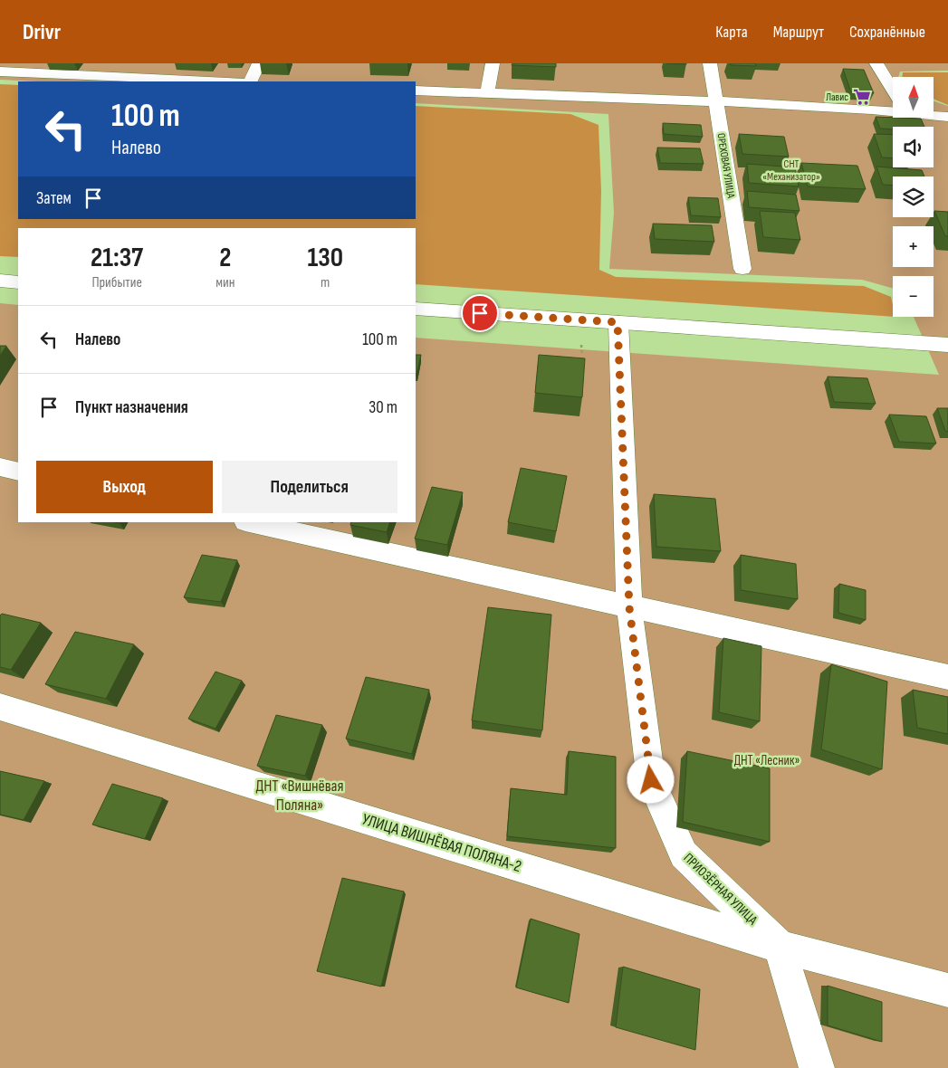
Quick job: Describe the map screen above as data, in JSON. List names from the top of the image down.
{
  "streets": {
    "street": ["ОРЕХОВАЯ УЛИЦА", "УЛИЦА ВИШНЁВАЯ ПОЛЯНА-2", "ПРИОЗЁРНАЯ УЛИЦА"]
  },
  "crossings": [
    ["УЛИЦА ВИШНЁВАЯ ПОЛЯНА-2", "ПРИОЗЁРНАЯ УЛИЦА"]
  ],
  "parks": ["СНТ «Механизатор»", "ДНТ «Лесник»", "ДНТ «Вишнёвая Поляна»"],
  "places": {
    "supermarket": ["Лавис"]
  },
  "north": "top",
  "page": {
    "header": "Drivr",
    "nav": ["Карта", "Маршрут", "Сохранённые"],
    "map_buttons": ["+", "−"],
    "turn": ["100 m", "Налево"],
    "then": "Затем",
    "eta": [
      "21:37",
      "Прибытие",
      "2",
      "мин",
      "130",
      "m"
    ],
    "list": [
      {
        "name": "Налево",
        "value": "100 m"
      },
      {
        "name": "Пункт назначения",
        "value": "30 m"
      }
    ],
    "buttons": ["Выход", "Поделиться"]
  }
}
